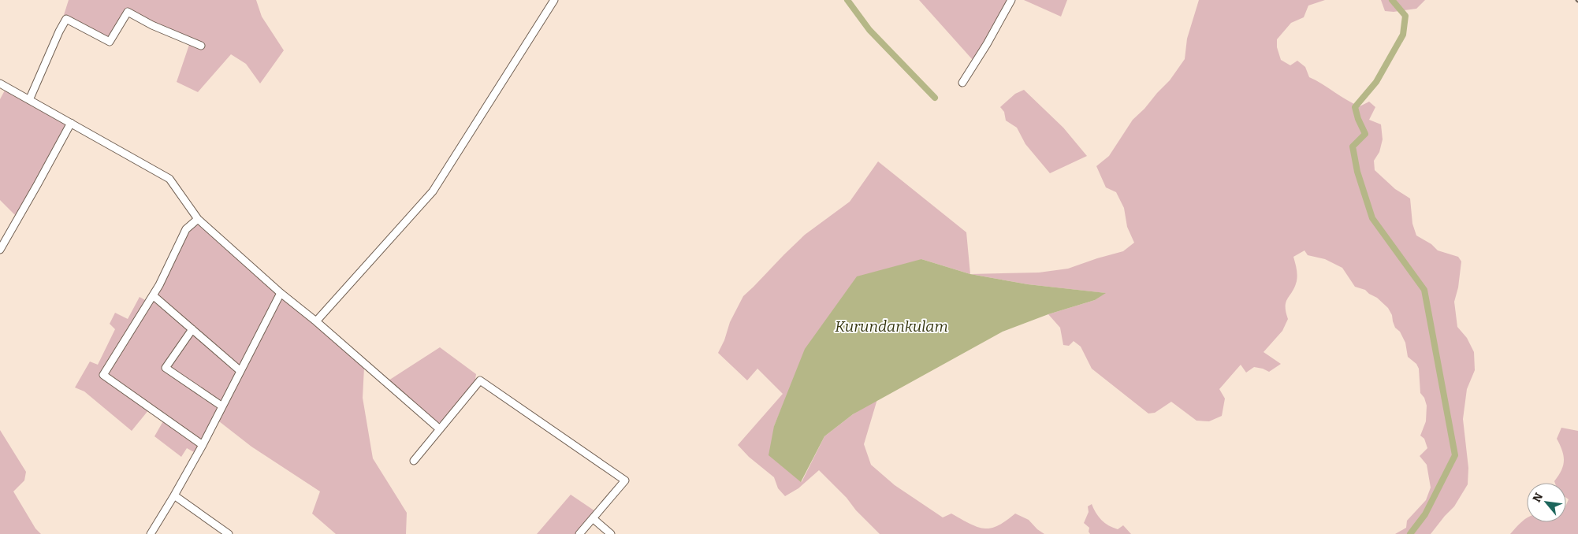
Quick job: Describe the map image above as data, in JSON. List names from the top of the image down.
{
  "water": ["Kurundankulam"],
  "north": "top left"
}
